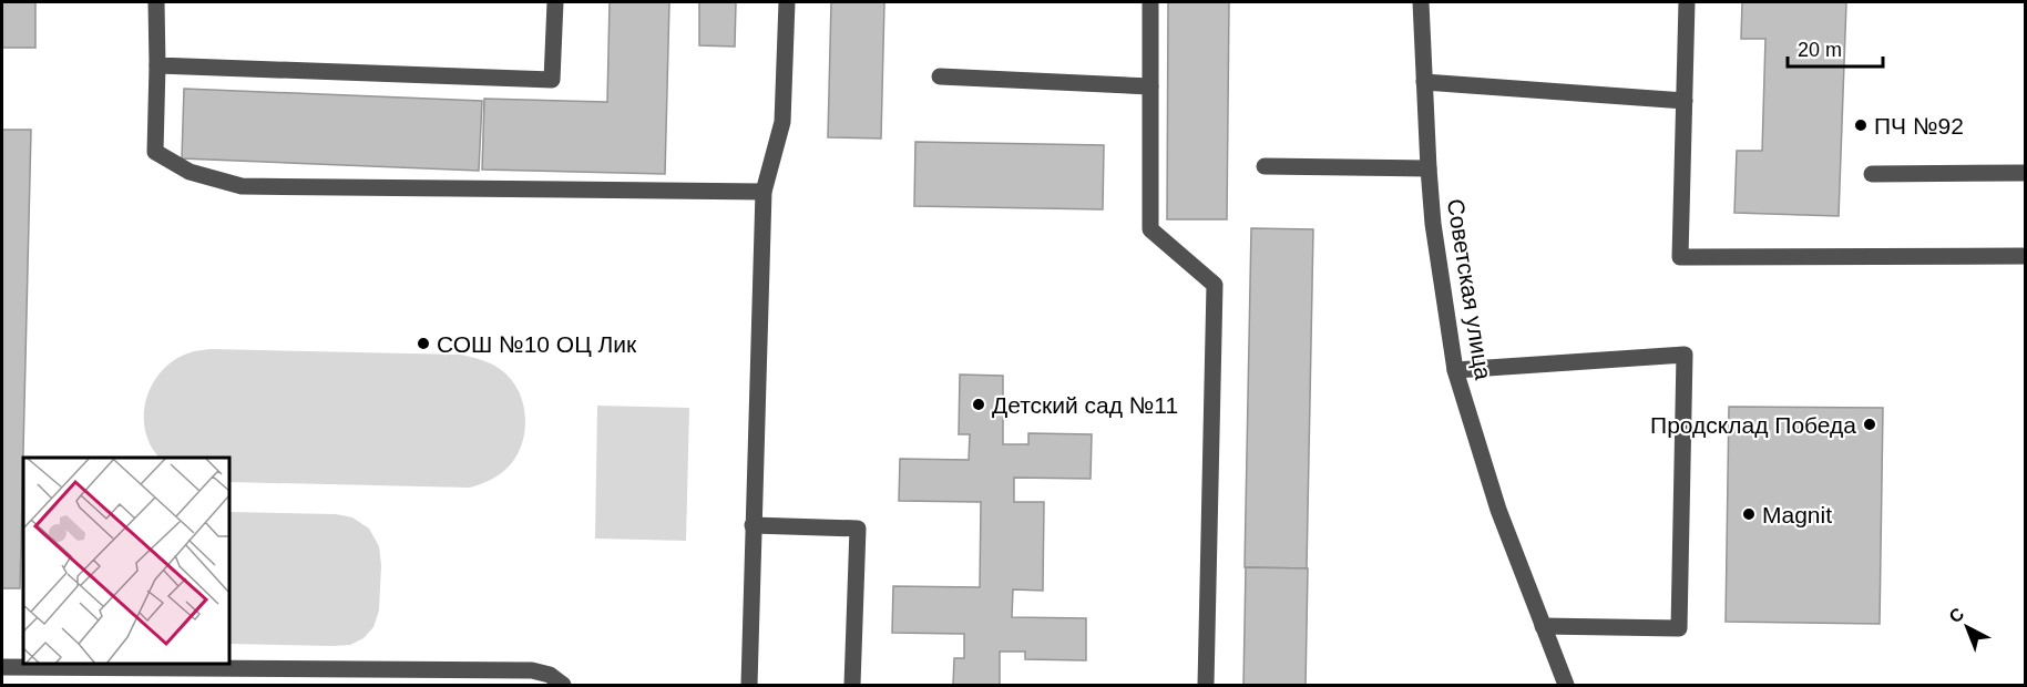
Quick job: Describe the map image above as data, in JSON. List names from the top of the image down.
{
  "streets": {
    "street": ["Советская улица"]
  },
  "places": [
    "ПЧ №92",
    "СОШ №10 ОЦ Лик",
    "Детский сад №11",
    "Продсклад Победа",
    "Magnit"
  ],
  "scale_bar": "20 m",
  "north": "top left"
}
